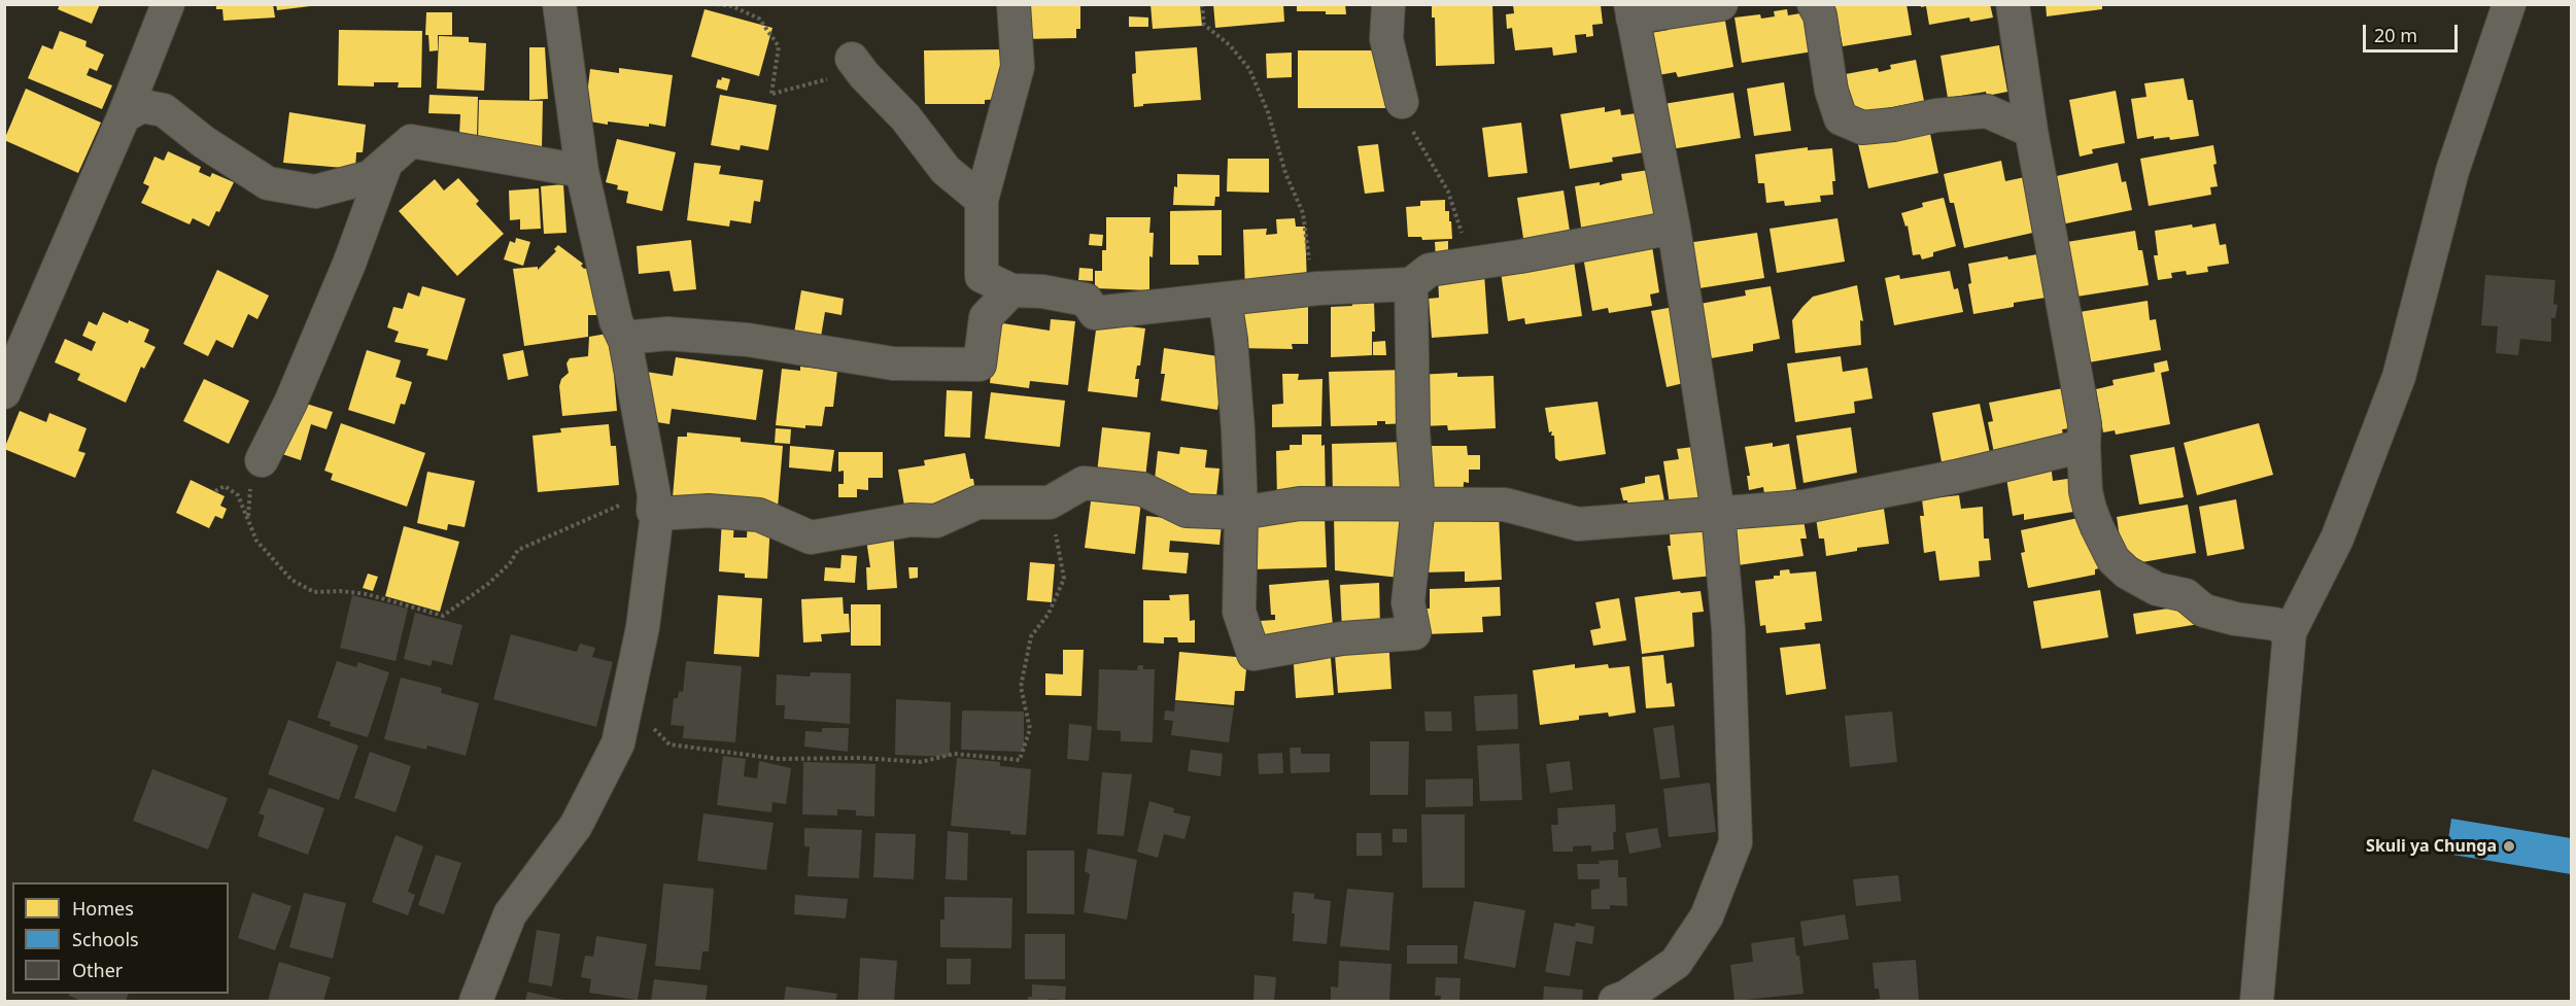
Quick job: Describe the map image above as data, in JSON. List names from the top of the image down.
{
  "places": ["Skuli ya Chunga"],
  "legend": ["Homes", "Schools", "Other"],
  "scale_bar": "20 m"
}
